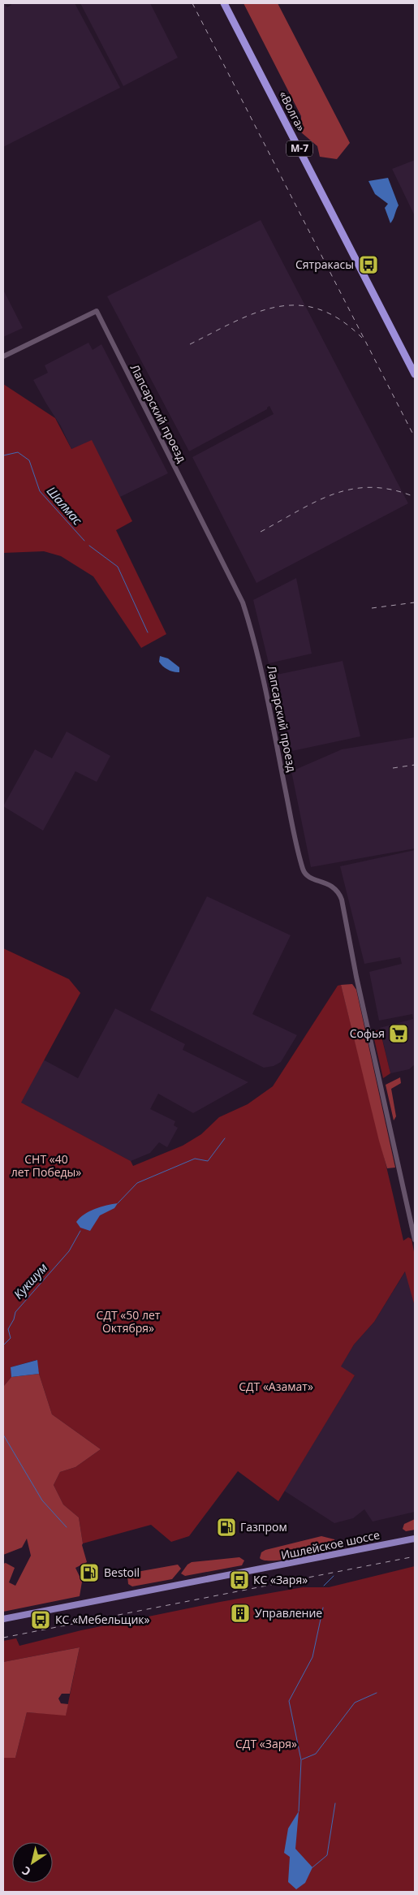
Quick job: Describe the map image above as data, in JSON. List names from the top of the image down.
{
  "streets": {
    "highway": ["«Волга»", "М-7"],
    "main road": ["Ишлейское шоссе"],
    "street": ["Лапсарский проезд"]
  },
  "water": ["Шалмас", "Кукшум"],
  "parks": [
    "СНТ «40 лет Победы»",
    "СДТ «50 лет Октября»",
    "СДТ «Азамат»",
    "СДТ «Заря»"
  ],
  "places": {
    "bus stop": ["Сятракасы", "КС «Заря»", "КС «Мебельщик»"],
    "supermarket": ["Софья"],
    "fuel station": ["Газпром", "Bestoil"],
    "building": ["Управление"]
  },
  "north": "bottom left"
}
